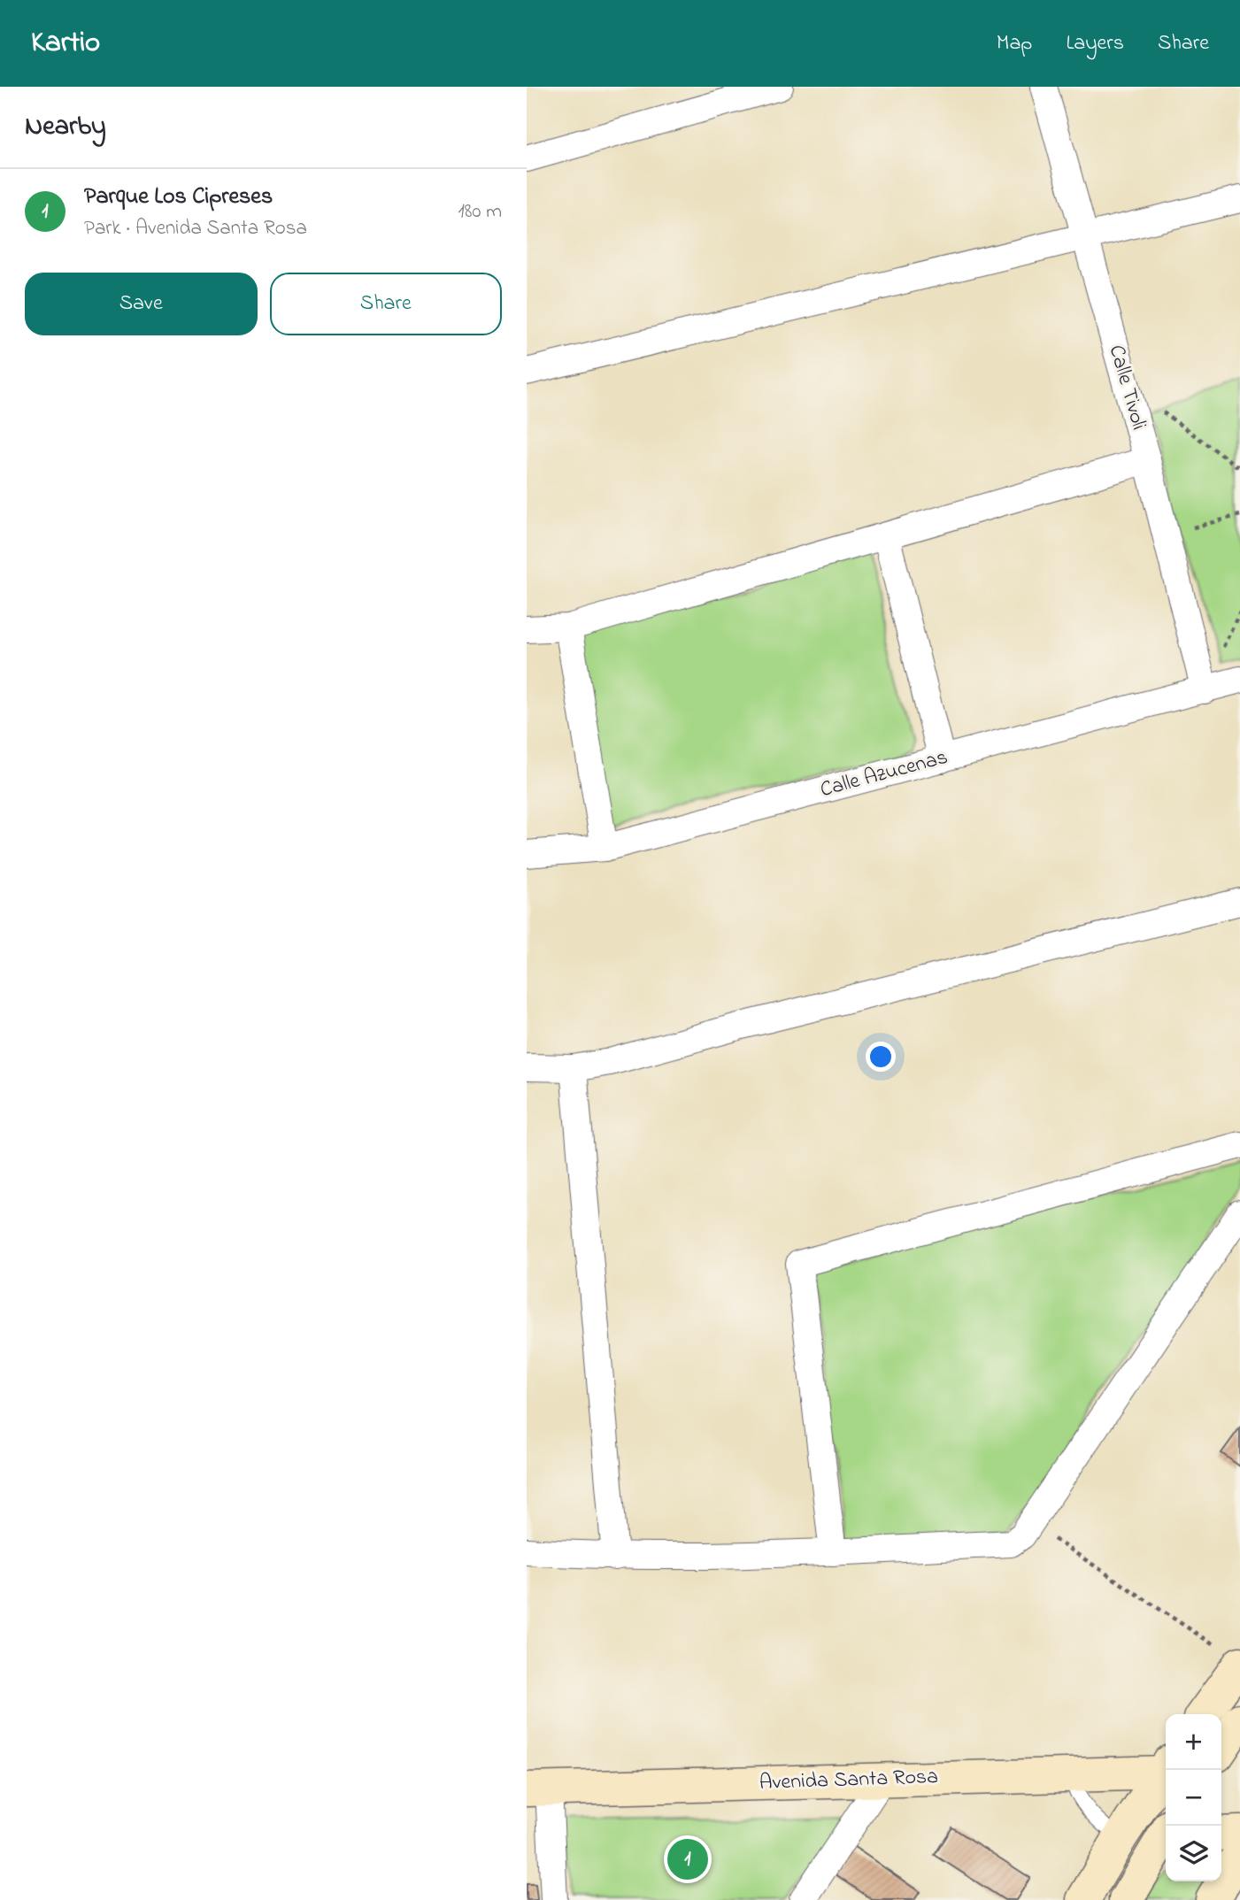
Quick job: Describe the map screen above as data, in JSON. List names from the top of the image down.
{
  "streets": {
    "street": ["Calle Tivoli", "Calle Azucenas", "Avenida Santa Rosa"]
  },
  "crossings": [
    ["Calle Tivoli", "Calle Azucenas"]
  ],
  "page": {
    "header": "Kartio",
    "nav": ["Map", "Layers", "Share"],
    "heading": "Nearby",
    "list": [
      {
        "mark": "1",
        "name": "Parque Los Cipreses",
        "note": "Park · Avenida Santa Rosa",
        "value": "180 m"
      }
    ],
    "buttons": ["Save", "Share"],
    "map_buttons": ["+", "−"],
    "pins": "1"
  }
}
